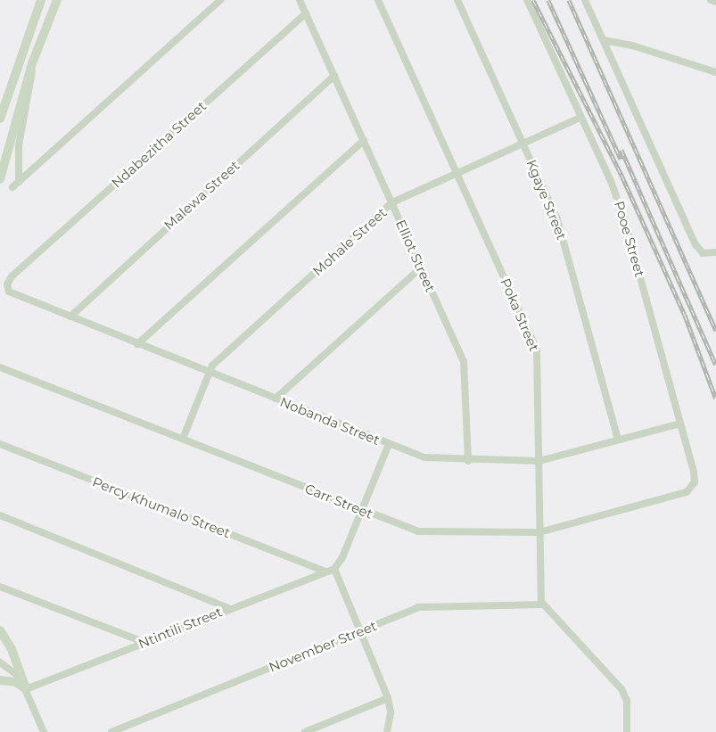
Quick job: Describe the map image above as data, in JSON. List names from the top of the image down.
{
  "streets": {
    "street": [
      "Ndabezitha Street",
      "Malewa Street",
      "Kgaye Street",
      "Pooe Street",
      "Mohale Street",
      "Elliot Street",
      "Poka Street",
      "Nobanda Street",
      "Carr Street",
      "Percy Khumalo Street",
      "Ntintili Street",
      "November Street"
    ]
  },
  "crossings": [
    ["Ndabezitha Street", "Elliot Street"],
    ["Ndabezitha Street", "Nobanda Street"],
    ["Malewa Street", "Elliot Street"],
    ["Malewa Street", "Nobanda Street"],
    ["Kgaye Street", "Mohale Street"],
    ["Kgaye Street", "Nobanda Street"],
    ["Pooe Street", "Mohale Street"],
    ["Pooe Street", "Nobanda Street"],
    ["Pooe Street", "Carr Street"],
    ["Mohale Street", "Elliot Street"],
    ["Mohale Street", "Poka Street"],
    ["Mohale Street", "Nobanda Street"],
    ["Mohale Street", "Carr Street"],
    ["Elliot Street", "Nobanda Street"],
    ["Poka Street", "Nobanda Street"],
    ["Poka Street", "Carr Street"],
    ["Poka Street", "November Street"],
    ["Percy Khumalo Street", "Ntintili Street"]
  ]
}
